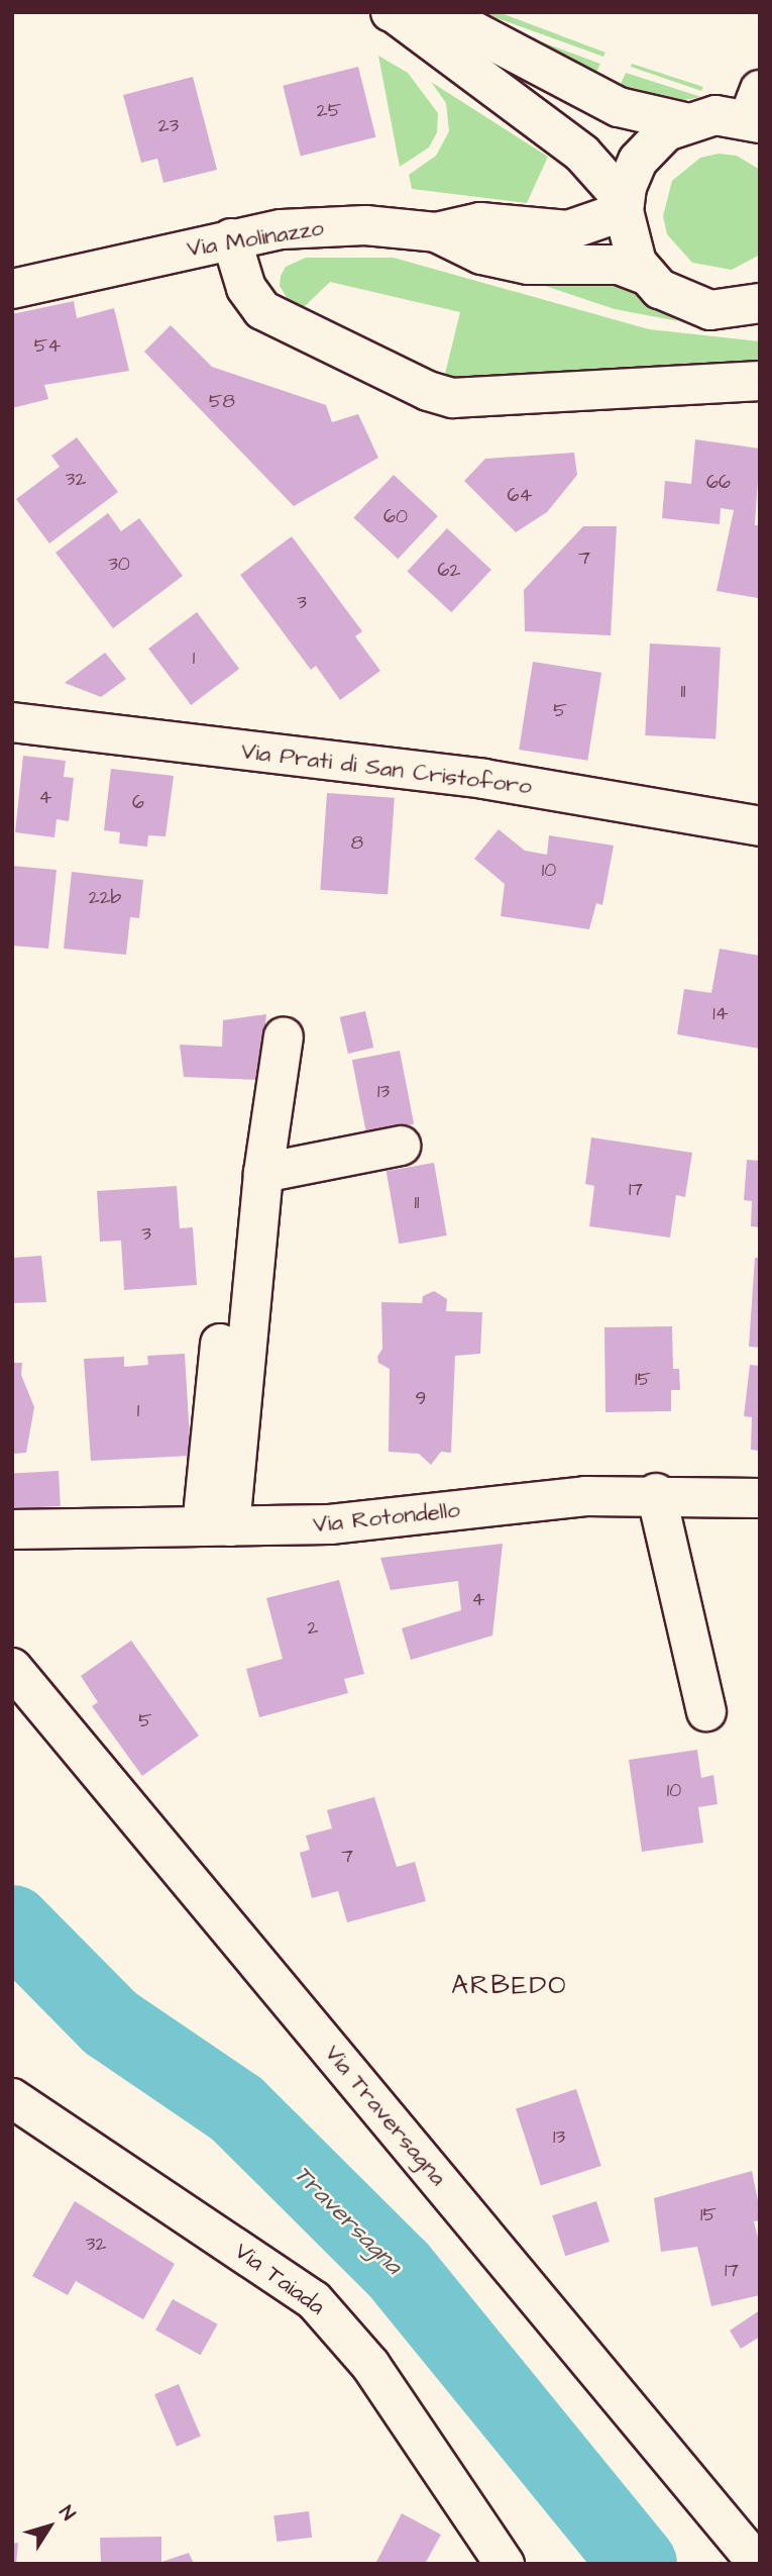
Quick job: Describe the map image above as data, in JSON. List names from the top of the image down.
{
  "streets": {
    "street": [
      "Via Molinazzo",
      "Via Prati di San Cristoforo",
      "Via Rotondello",
      "Via Traversagna",
      "Via Taiada"
    ]
  },
  "districts": ["ARBEDO"],
  "water": ["Traversagna"],
  "house_numbers": [
    "25",
    "23",
    "54",
    "58",
    "32",
    "66",
    "64",
    "60",
    "7",
    "30",
    "62",
    "3",
    "1",
    "11",
    "5",
    "4",
    "6",
    "8",
    "10",
    "22b",
    "14",
    "13",
    "17",
    "11",
    "3",
    "15",
    "9",
    "1",
    "4",
    "2",
    "5",
    "10",
    "7",
    "13",
    "15",
    "32",
    "17"
  ],
  "north": "top right"
}
